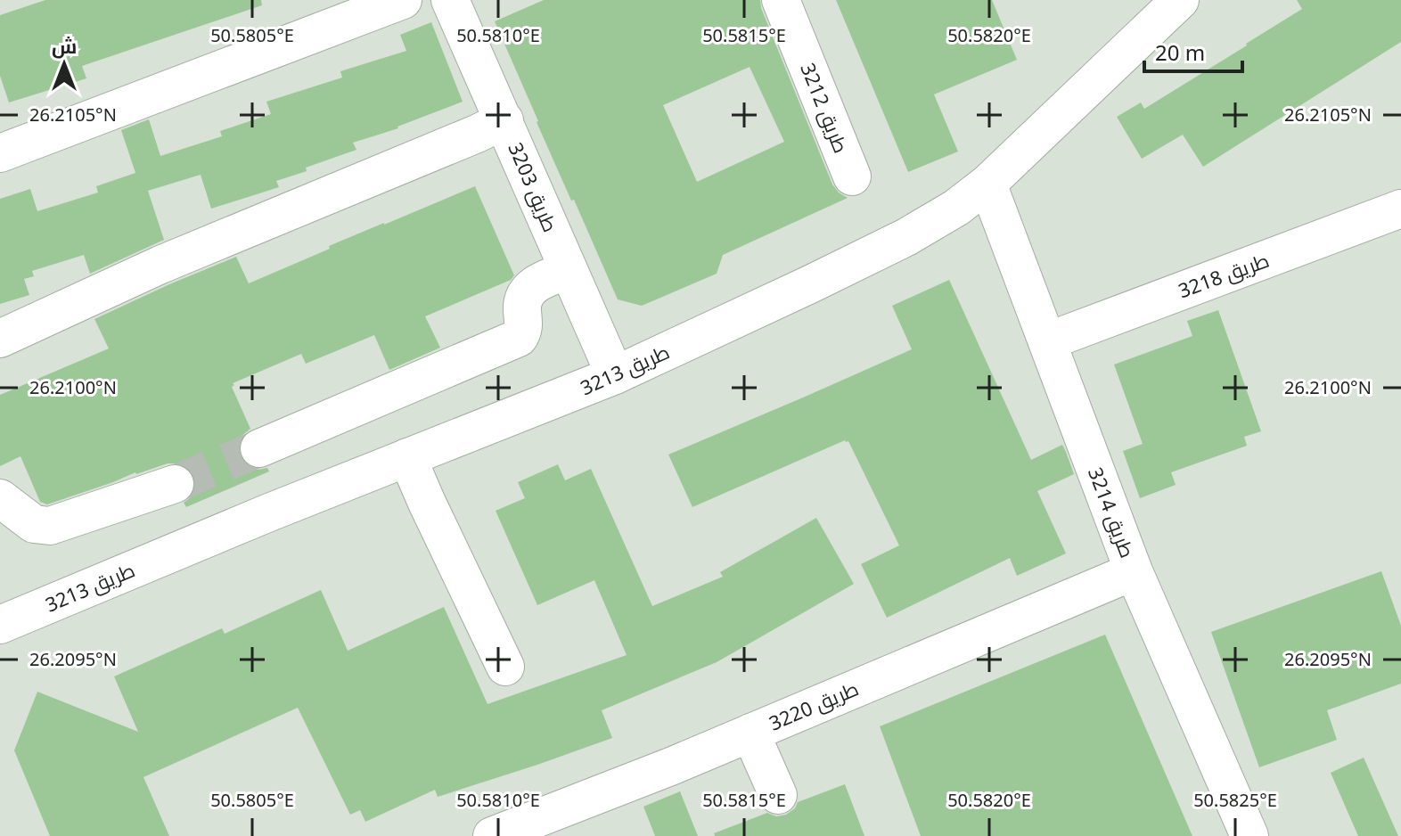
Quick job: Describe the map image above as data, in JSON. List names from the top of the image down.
{
  "streets": {
    "street": [
      "طريق 3212",
      "طريق 3203",
      "طريق 3218",
      "طريق 3213",
      "طريق 3214",
      "طريق 3220"
    ]
  },
  "crossings": [
    ["طريق 3203", "طريق 3213"],
    ["طريق 3218", "طريق 3214"],
    ["طريق 3213", "طريق 3214"],
    ["طريق 3214", "طريق 3220"]
  ],
  "scale_bar": "20 m",
  "north": "top",
  "coordinates": [
    "50.5805°E",
    "50.5810°E",
    "50.5815°E",
    "50.5820°E",
    "26.2105°N",
    "26.2100°N",
    "26.2095°N",
    "50.5825°E"
  ]
}
